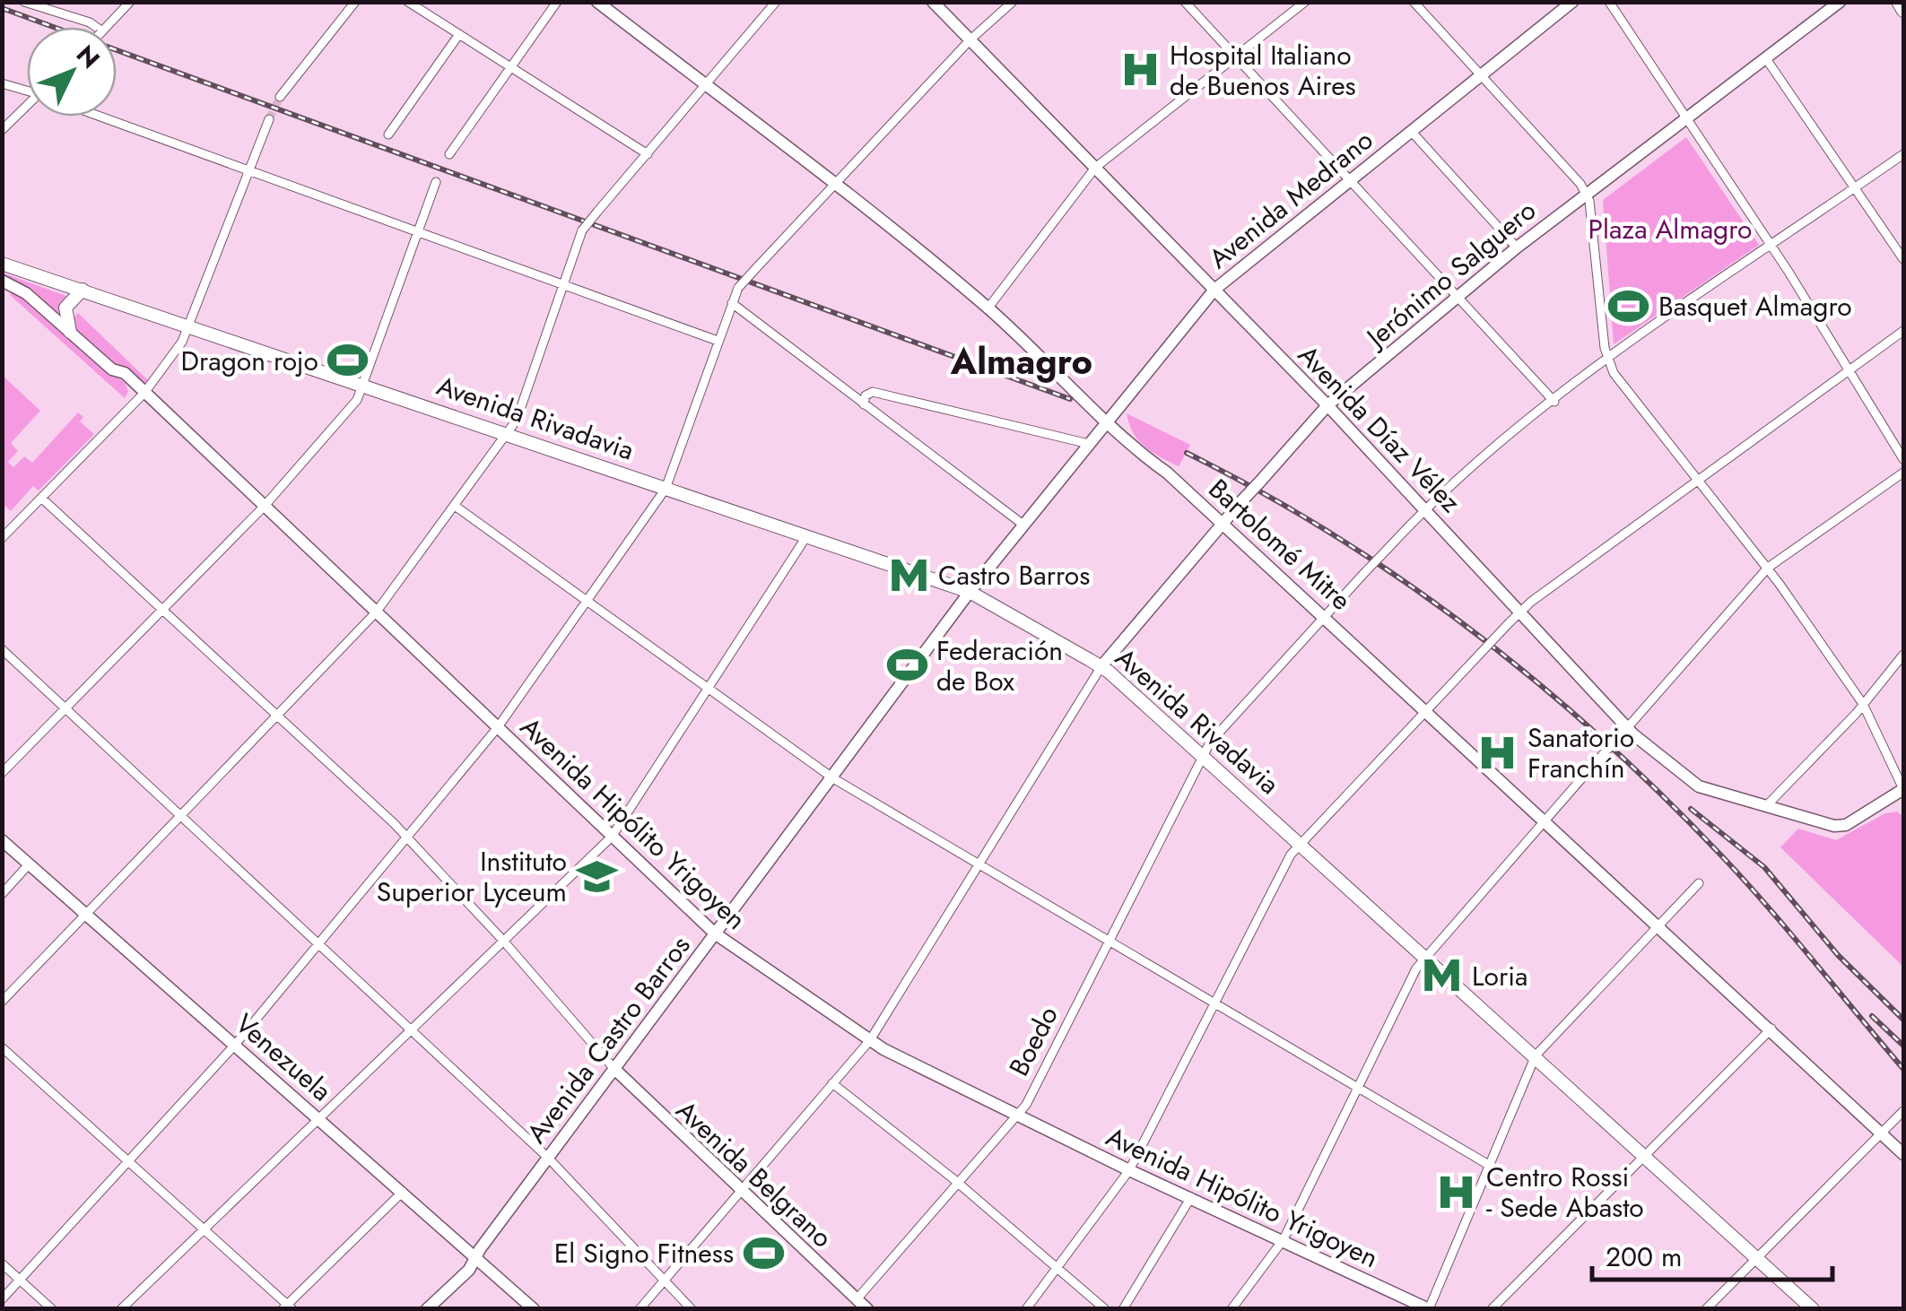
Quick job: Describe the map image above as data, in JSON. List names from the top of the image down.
{
  "streets": {
    "main road": [
      "Avenida Medrano",
      "Jerónimo Salguero",
      "Avenida Rivadavia",
      "Avenida Díaz Vélez",
      "Bartolomé Mitre",
      "Avenida Hipólito Yrigoyen",
      "Avenida Castro Barros",
      "Venezuela",
      "Avenida Belgrano"
    ],
    "street": ["Boedo"]
  },
  "crossings": [
    ["Avenida Medrano", "Avenida Rivadavia"],
    ["Avenida Medrano", "Avenida Díaz Vélez"],
    ["Avenida Medrano", "Bartolomé Mitre"],
    ["Avenida Medrano", "Avenida Castro Barros"],
    ["Jerónimo Salguero", "Avenida Rivadavia"],
    ["Jerónimo Salguero", "Avenida Díaz Vélez"],
    ["Jerónimo Salguero", "Bartolomé Mitre"],
    ["Avenida Rivadavia", "Avenida Castro Barros"],
    ["Avenida Rivadavia", "Boedo"],
    ["Avenida Díaz Vélez", "Boedo"],
    ["Bartolomé Mitre", "Boedo"],
    ["Avenida Hipólito Yrigoyen", "Avenida Castro Barros"],
    ["Avenida Hipólito Yrigoyen", "Boedo"],
    ["Avenida Castro Barros", "Venezuela"],
    ["Avenida Castro Barros", "Avenida Belgrano"],
    ["Boedo", "Avenida Belgrano"]
  ],
  "districts": ["Almagro"],
  "parks": ["Plaza Almagro"],
  "places": {
    "hospital": ["Hospital Italiano de Buenos Aires", "Sanatorio Franchín", "Centro Rossi - Sede Abasto"],
    "sports": [
      "Basquet Almagro",
      "Dragon rojo",
      "Federación de Box",
      "El Signo Fitness"
    ],
    "metro station": ["Castro Barros", "Loria"],
    "school or university": ["Instituto Superior Lyceum"]
  },
  "scale_bar": "200 m",
  "north": "top right"
}
